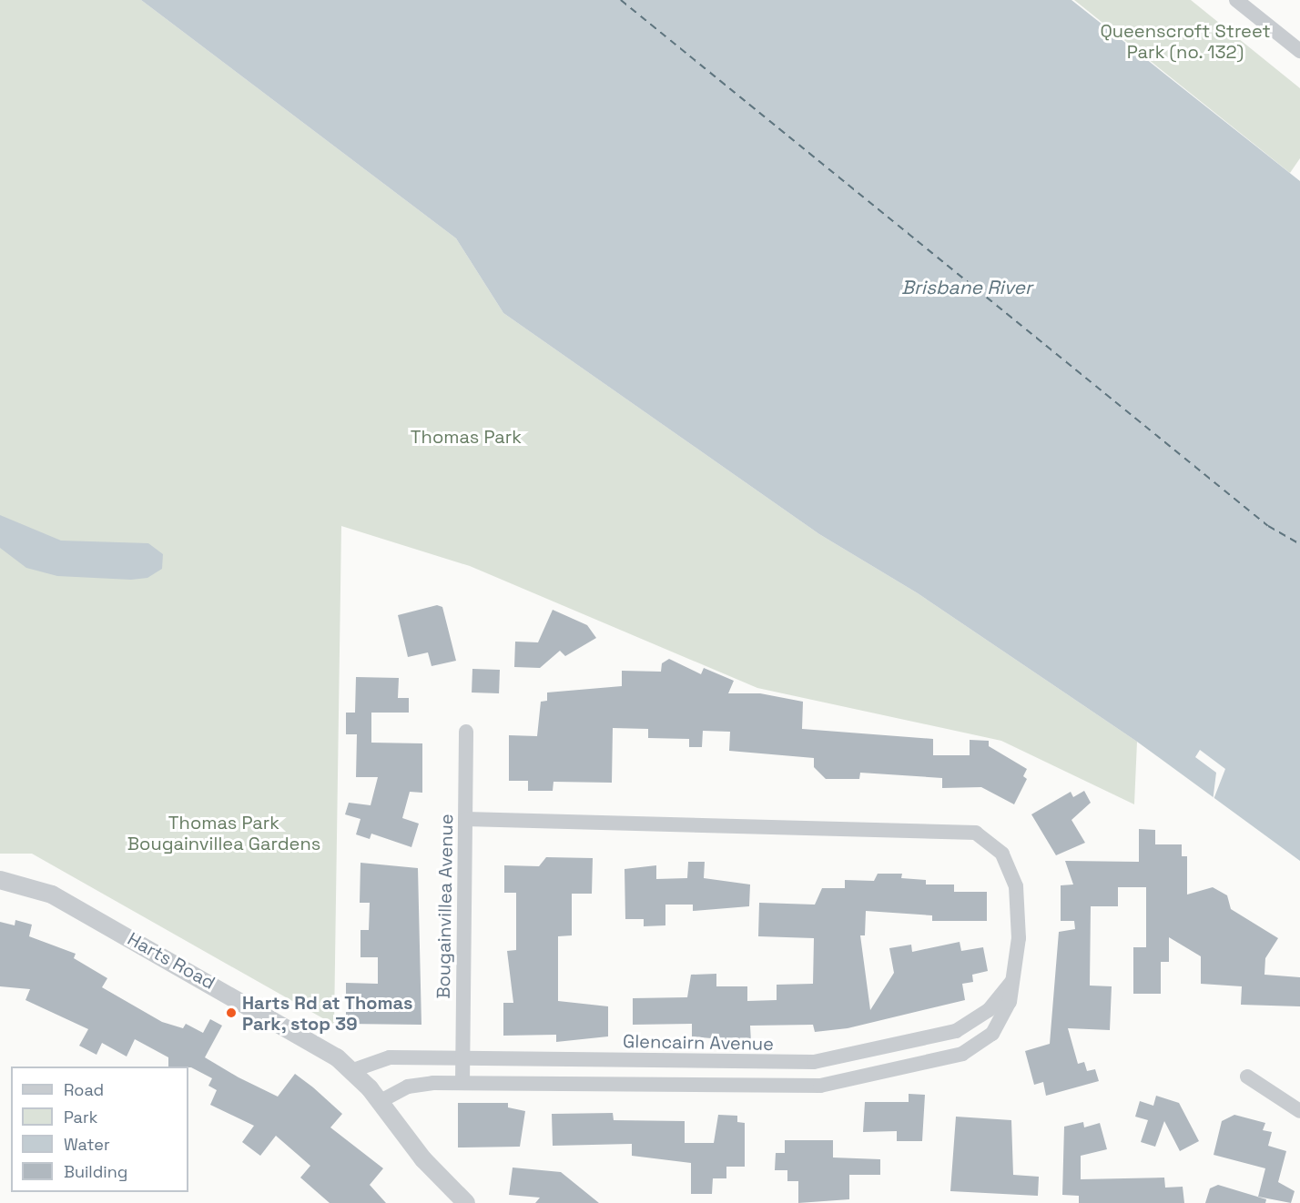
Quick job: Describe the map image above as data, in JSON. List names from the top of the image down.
{
  "streets": {
    "street": ["Bougainvillea Avenue", "Harts Road", "Glencairn Avenue"]
  },
  "crossings": [
    ["Bougainvillea Avenue", "Glencairn Avenue"],
    ["Harts Road", "Glencairn Avenue"]
  ],
  "water": ["Brisbane River"],
  "parks": ["Queenscroft Street Park (no. 132)", "Thomas Park", "Thomas Park Bougainvillea Gardens"],
  "places": ["Harts Rd at Thomas Park, stop 39"],
  "legend": [
    "Road",
    "Park",
    "Water",
    "Building"
  ]
}
